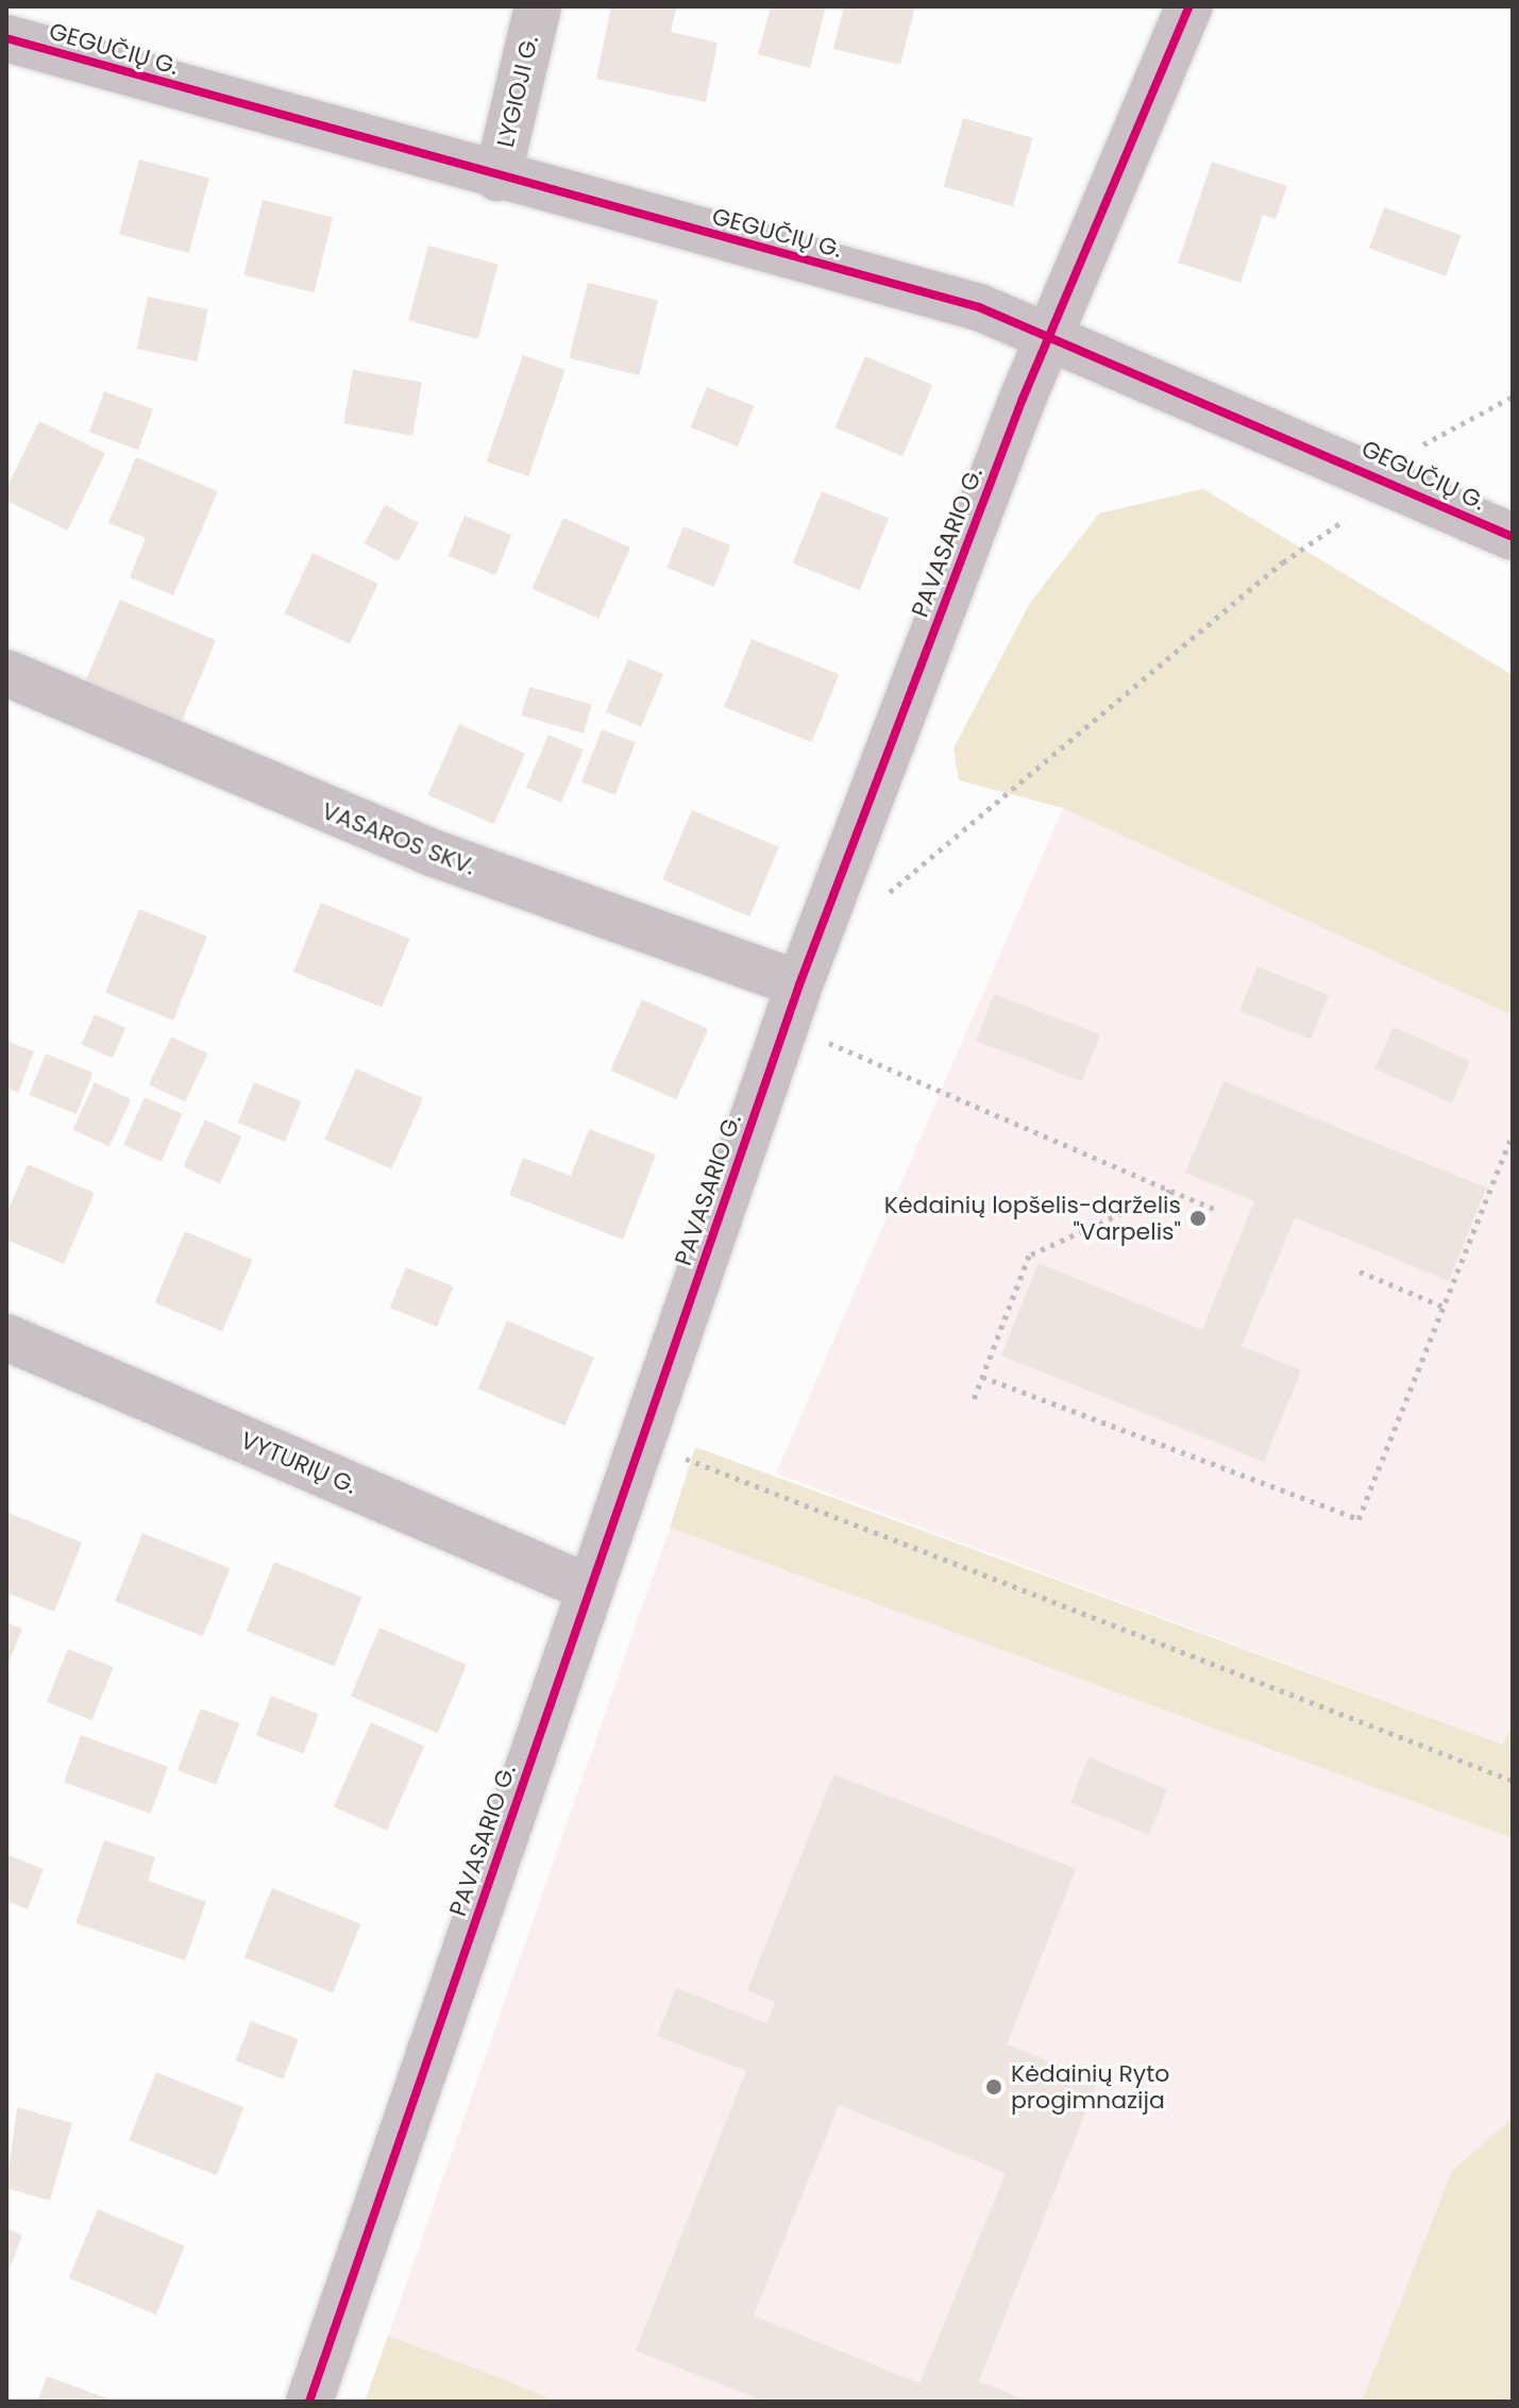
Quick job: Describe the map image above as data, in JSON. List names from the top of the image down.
{
  "streets": {
    "street": [
      "GEGUČIŲ G.",
      "LYGIOJI G.",
      "PAVASARIO G.",
      "VASAROS SKV.",
      "VYTURIŲ G."
    ]
  },
  "crossings": [
    ["GEGUČIŲ G.", "LYGIOJI G."],
    ["GEGUČIŲ G.", "PAVASARIO G."],
    ["PAVASARIO G.", "VASAROS SKV."],
    ["PAVASARIO G.", "VYTURIŲ G."]
  ],
  "places": ["Kėdainių lopšelis-darželis \"Varpelis\"", "Kėdainių Ryto progimnazija"]
}
